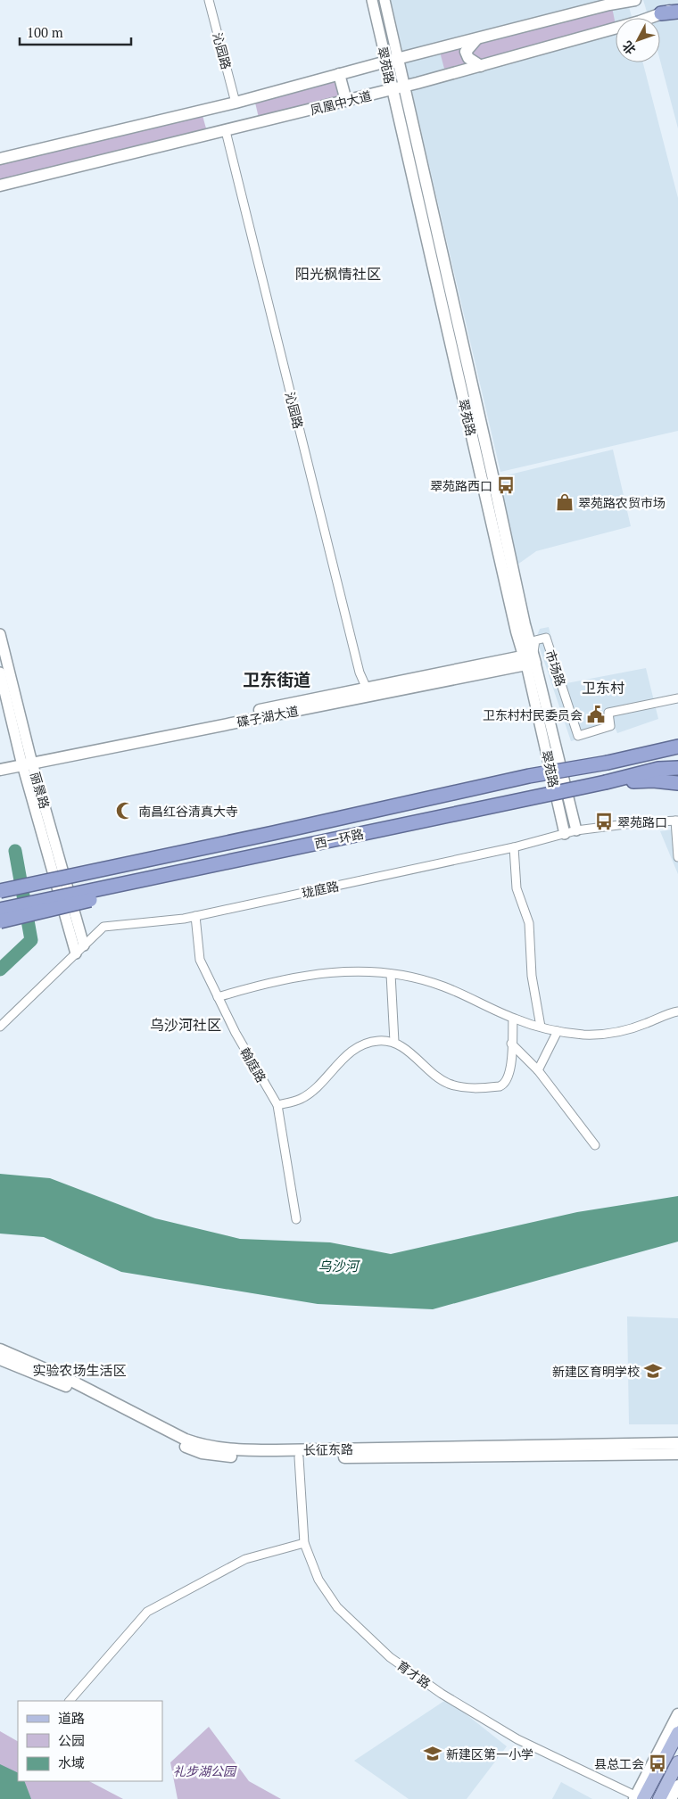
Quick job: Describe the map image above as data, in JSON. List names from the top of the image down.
{
  "streets": {
    "highway": ["西一环路"],
    "main road": [
      "翠苑路",
      "凤凰中大道",
      "碟子湖大道",
      "长征东路"
    ],
    "street": [
      "沁园路",
      "市场路",
      "丽景路",
      "珑庭路",
      "翰庭路",
      "育才路"
    ]
  },
  "crossings": [
    ["沁园路", "凤凰中大道"],
    ["沁园路", "碟子湖大道"],
    ["翠苑路", "凤凰中大道"],
    ["翠苑路", "市场路"],
    ["翠苑路", "碟子湖大道"],
    ["翠苑路", "珑庭路"],
    ["市场路", "碟子湖大道"],
    ["碟子湖大道", "丽景路"],
    ["丽景路", "珑庭路"],
    ["珑庭路", "翰庭路"],
    ["长征东路", "育才路"]
  ],
  "districts": [
    "阳光枫情社区",
    "卫东街道",
    "卫东村",
    "乌沙河社区",
    "实验农场生活区"
  ],
  "water": ["乌沙河"],
  "parks": ["礼步湖公园"],
  "places": {
    "bus stop": ["翠苑路西口", "翠苑路口", "县总工会"],
    "shop": ["翠苑路农贸市场"],
    "public building": ["卫东村村民委员会"],
    "mosque": ["南昌红谷清真大寺"],
    "school or university": ["新建区育明学校", "新建区第一小学"]
  },
  "legend": ["道路", "公园", "水域"],
  "scale_bar": "100 m",
  "north": "bottom left"
}
